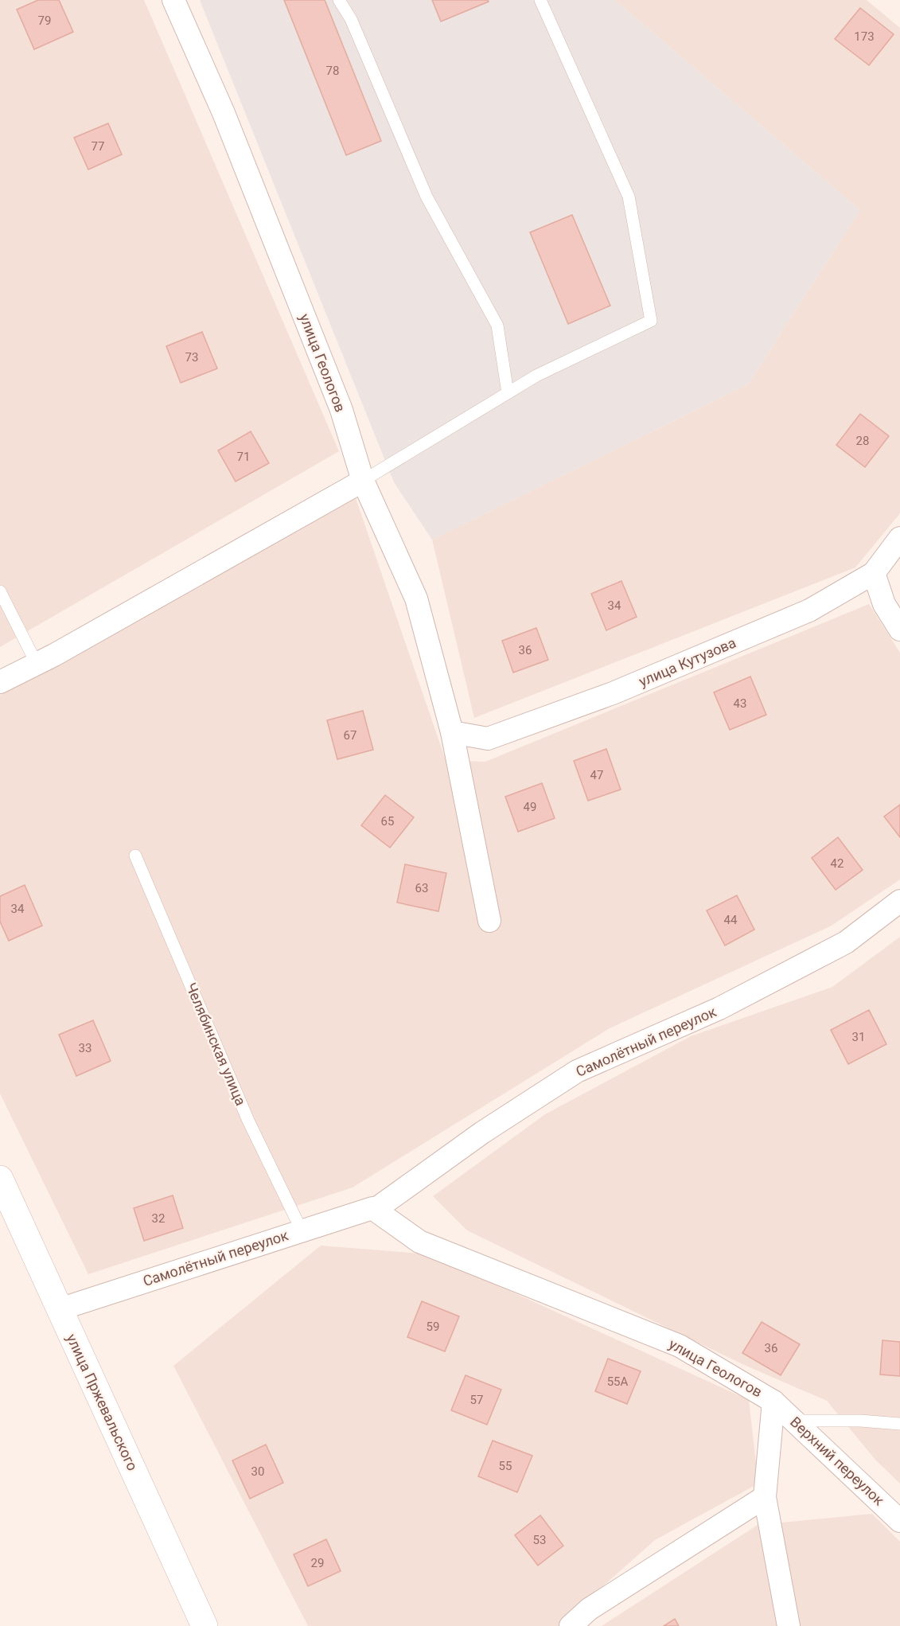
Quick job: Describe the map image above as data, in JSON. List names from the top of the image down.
{
  "streets": {
    "street": [
      "улица Геологов",
      "улица Кутузова",
      "Самолётный переулок",
      "улица Пржевальского",
      "Верхний переулок"
    ],
    "lane": ["Челябинская улица"]
  },
  "crossings": [
    ["улица Геологов", "улица Кутузова"],
    ["улица Геологов", "Самолётный переулок"],
    ["улица Геологов", "Верхний переулок"],
    ["Самолётный переулок", "Челябинская улица"],
    ["Самолётный переулок", "улица Пржевальского"]
  ],
  "house_numbers": [
    "79",
    "173",
    "78",
    "77",
    "73",
    "28",
    "71",
    "34",
    "36",
    "43",
    "67",
    "47",
    "49",
    "65",
    "42",
    "63",
    "34",
    "44",
    "31",
    "33",
    "32",
    "59",
    "36",
    "55А",
    "57",
    "55",
    "30",
    "53",
    "29"
  ]
}
